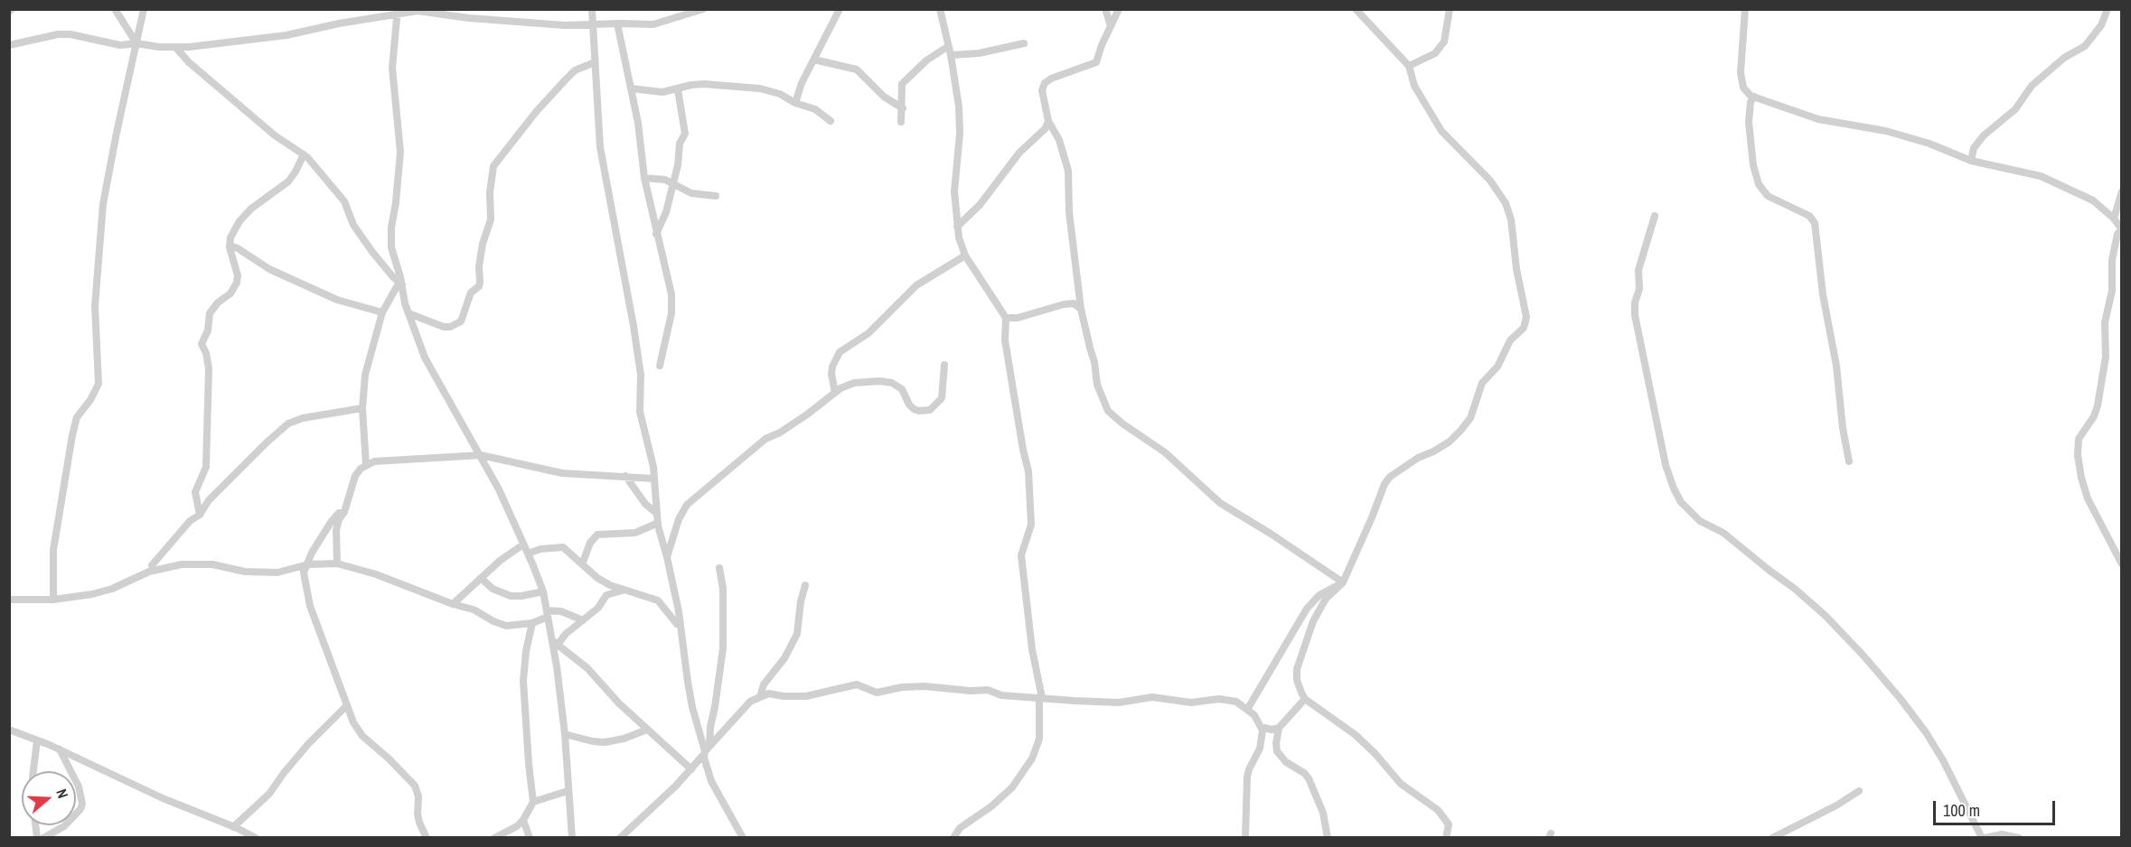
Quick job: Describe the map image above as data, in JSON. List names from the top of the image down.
{
  "scale_bar": "100 m",
  "north": "right"
}
